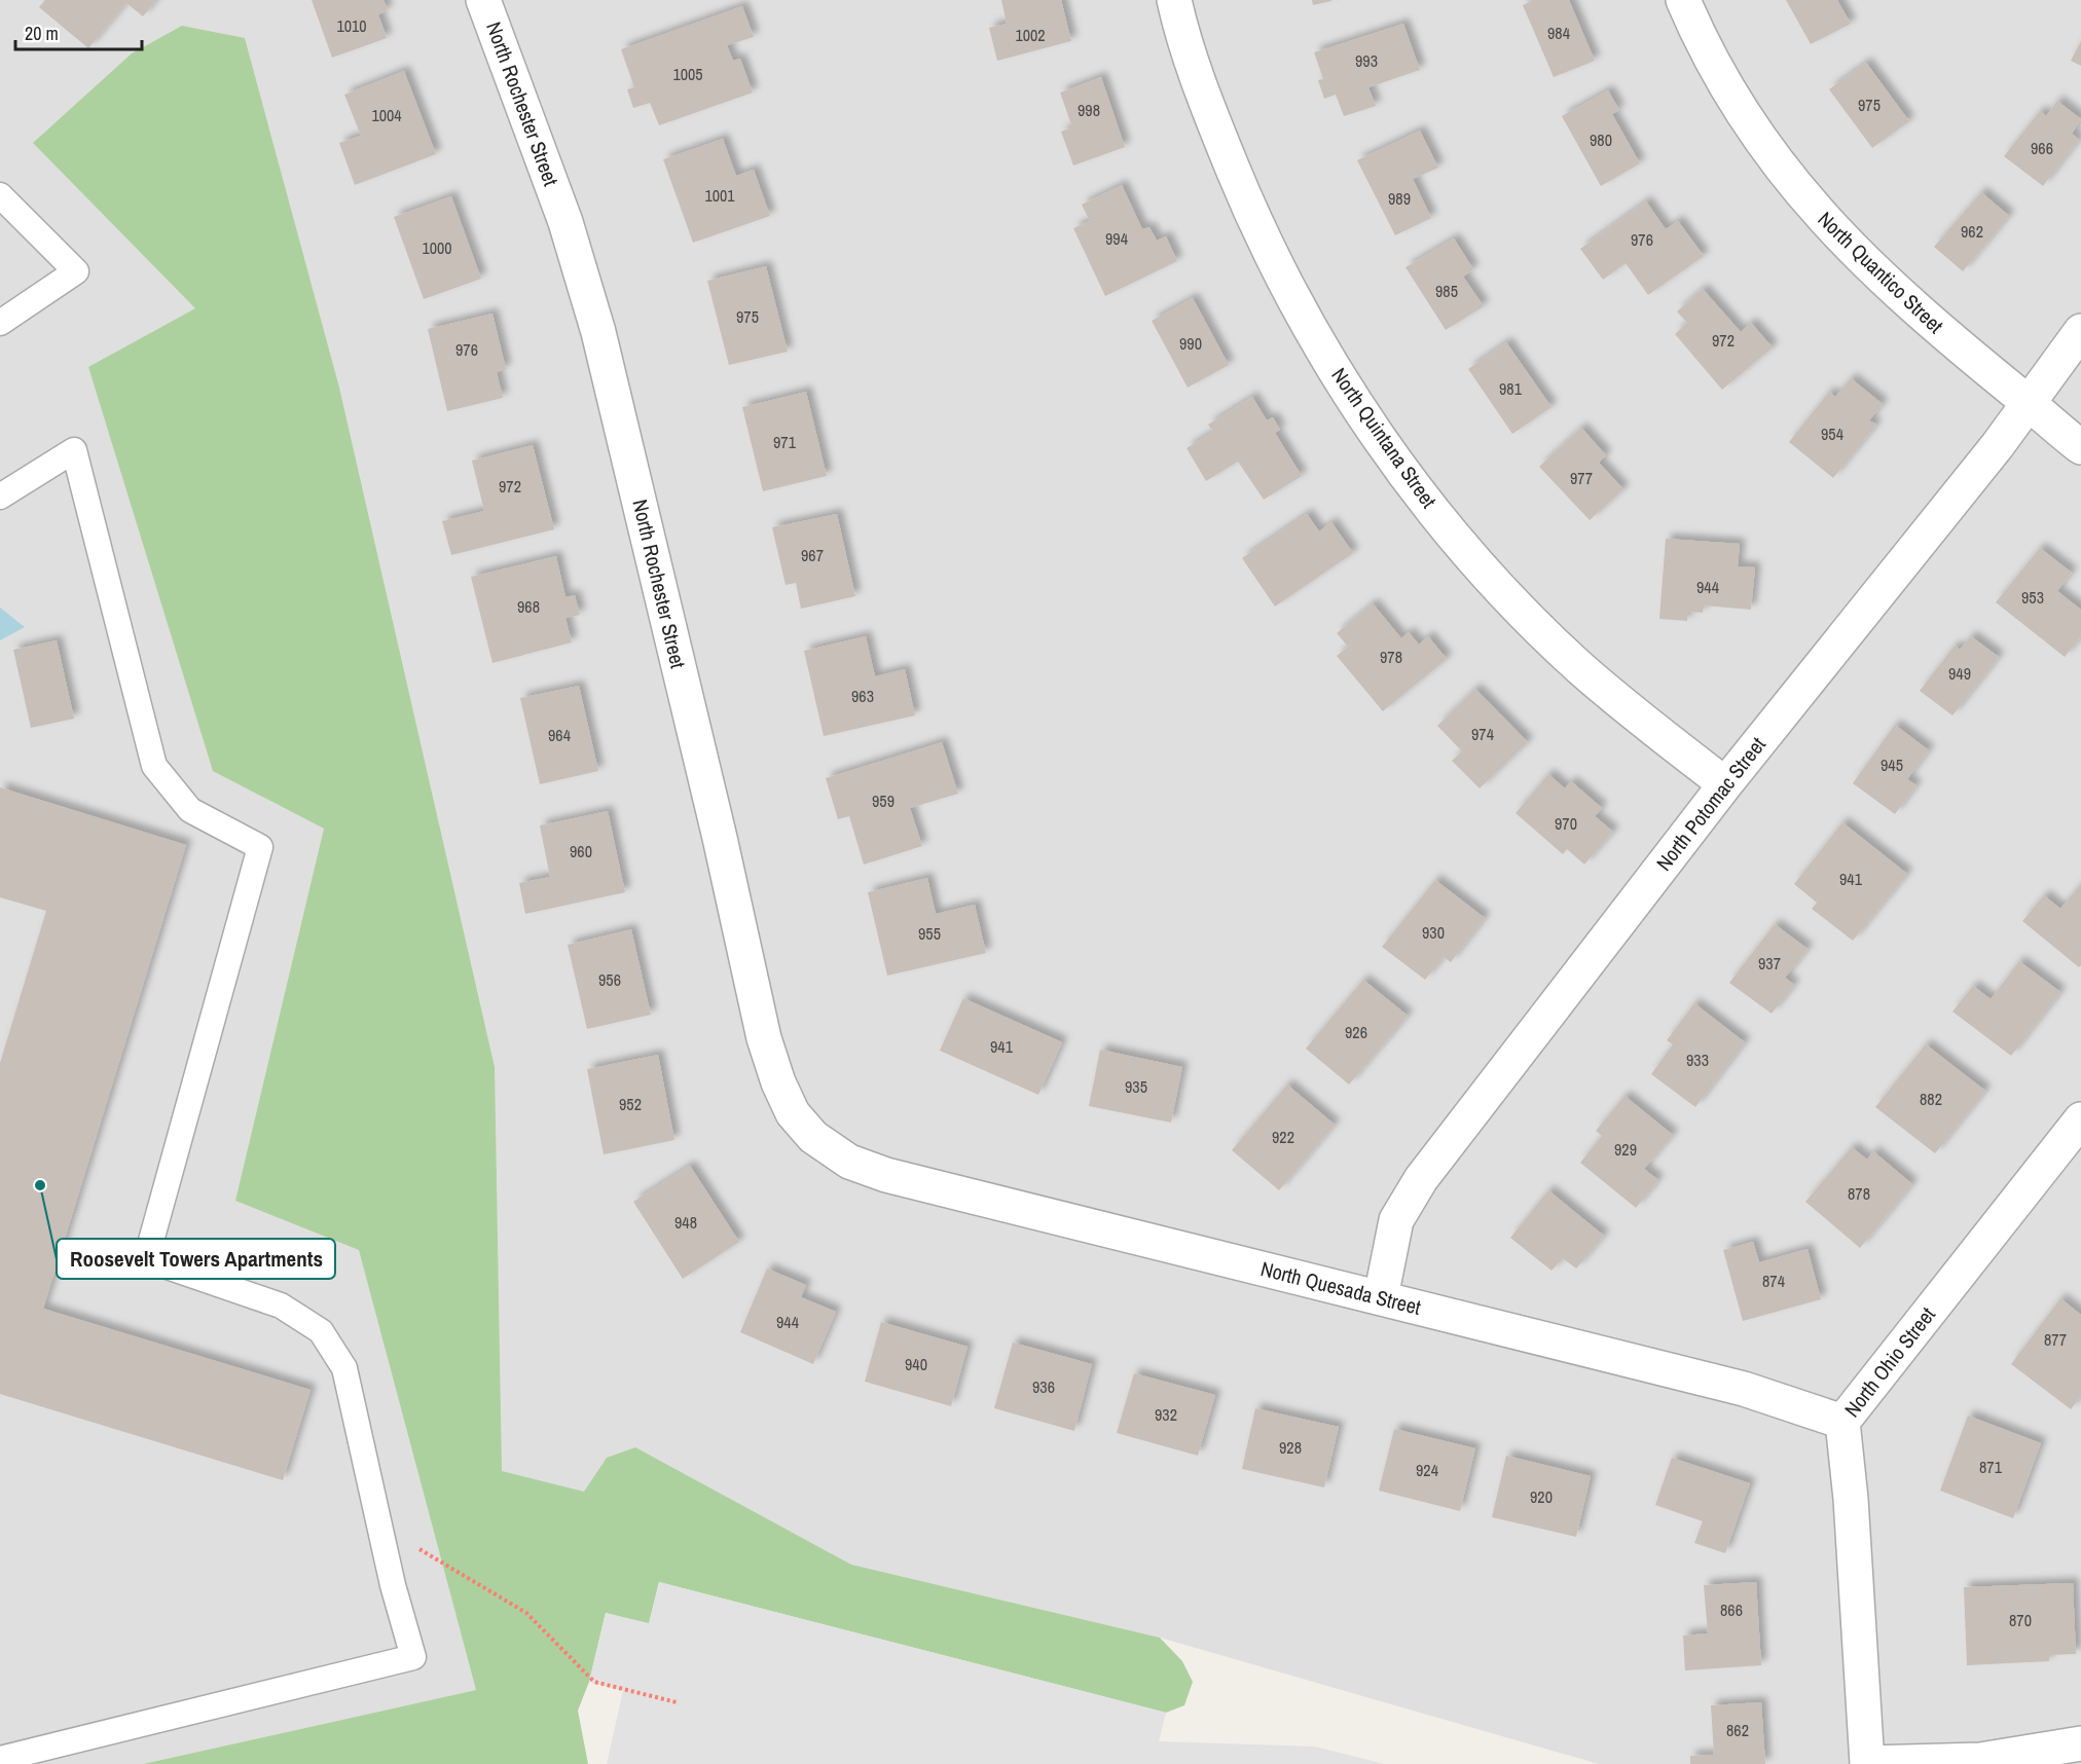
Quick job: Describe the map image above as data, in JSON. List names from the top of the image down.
{
  "streets": {
    "street": [
      "North Rochester Street",
      "North Quantico Street",
      "North Quintana Street",
      "North Potomac Street",
      "North Quesada Street",
      "North Ohio Street"
    ]
  },
  "crossings": [
    ["North Rochester Street", "North Quesada Street"],
    ["North Quantico Street", "North Potomac Street"],
    ["North Quintana Street", "North Potomac Street"],
    ["North Potomac Street", "North Quesada Street"],
    ["North Quesada Street", "North Ohio Street"]
  ],
  "places": ["Roosevelt Towers Apartments"],
  "house_numbers": [
    "1010",
    "984",
    "1002",
    "993",
    "1005",
    "975",
    "998",
    "1004",
    "980",
    "966",
    "1001",
    "989",
    "962",
    "994",
    "976",
    "1000",
    "985",
    "975",
    "972",
    "990",
    "976",
    "981",
    "954",
    "971",
    "977",
    "972",
    "967",
    "944",
    "953",
    "968",
    "978",
    "949",
    "963",
    "974",
    "964",
    "945",
    "959",
    "970",
    "960",
    "941",
    "930",
    "955",
    "937",
    "956",
    "926",
    "941",
    "933",
    "935",
    "882",
    "952",
    "922",
    "929",
    "878",
    "948",
    "874",
    "944",
    "877",
    "940",
    "936",
    "932",
    "928",
    "871",
    "924",
    "920",
    "866",
    "870",
    "862"
  ],
  "scale_bar": "20 m"
}
